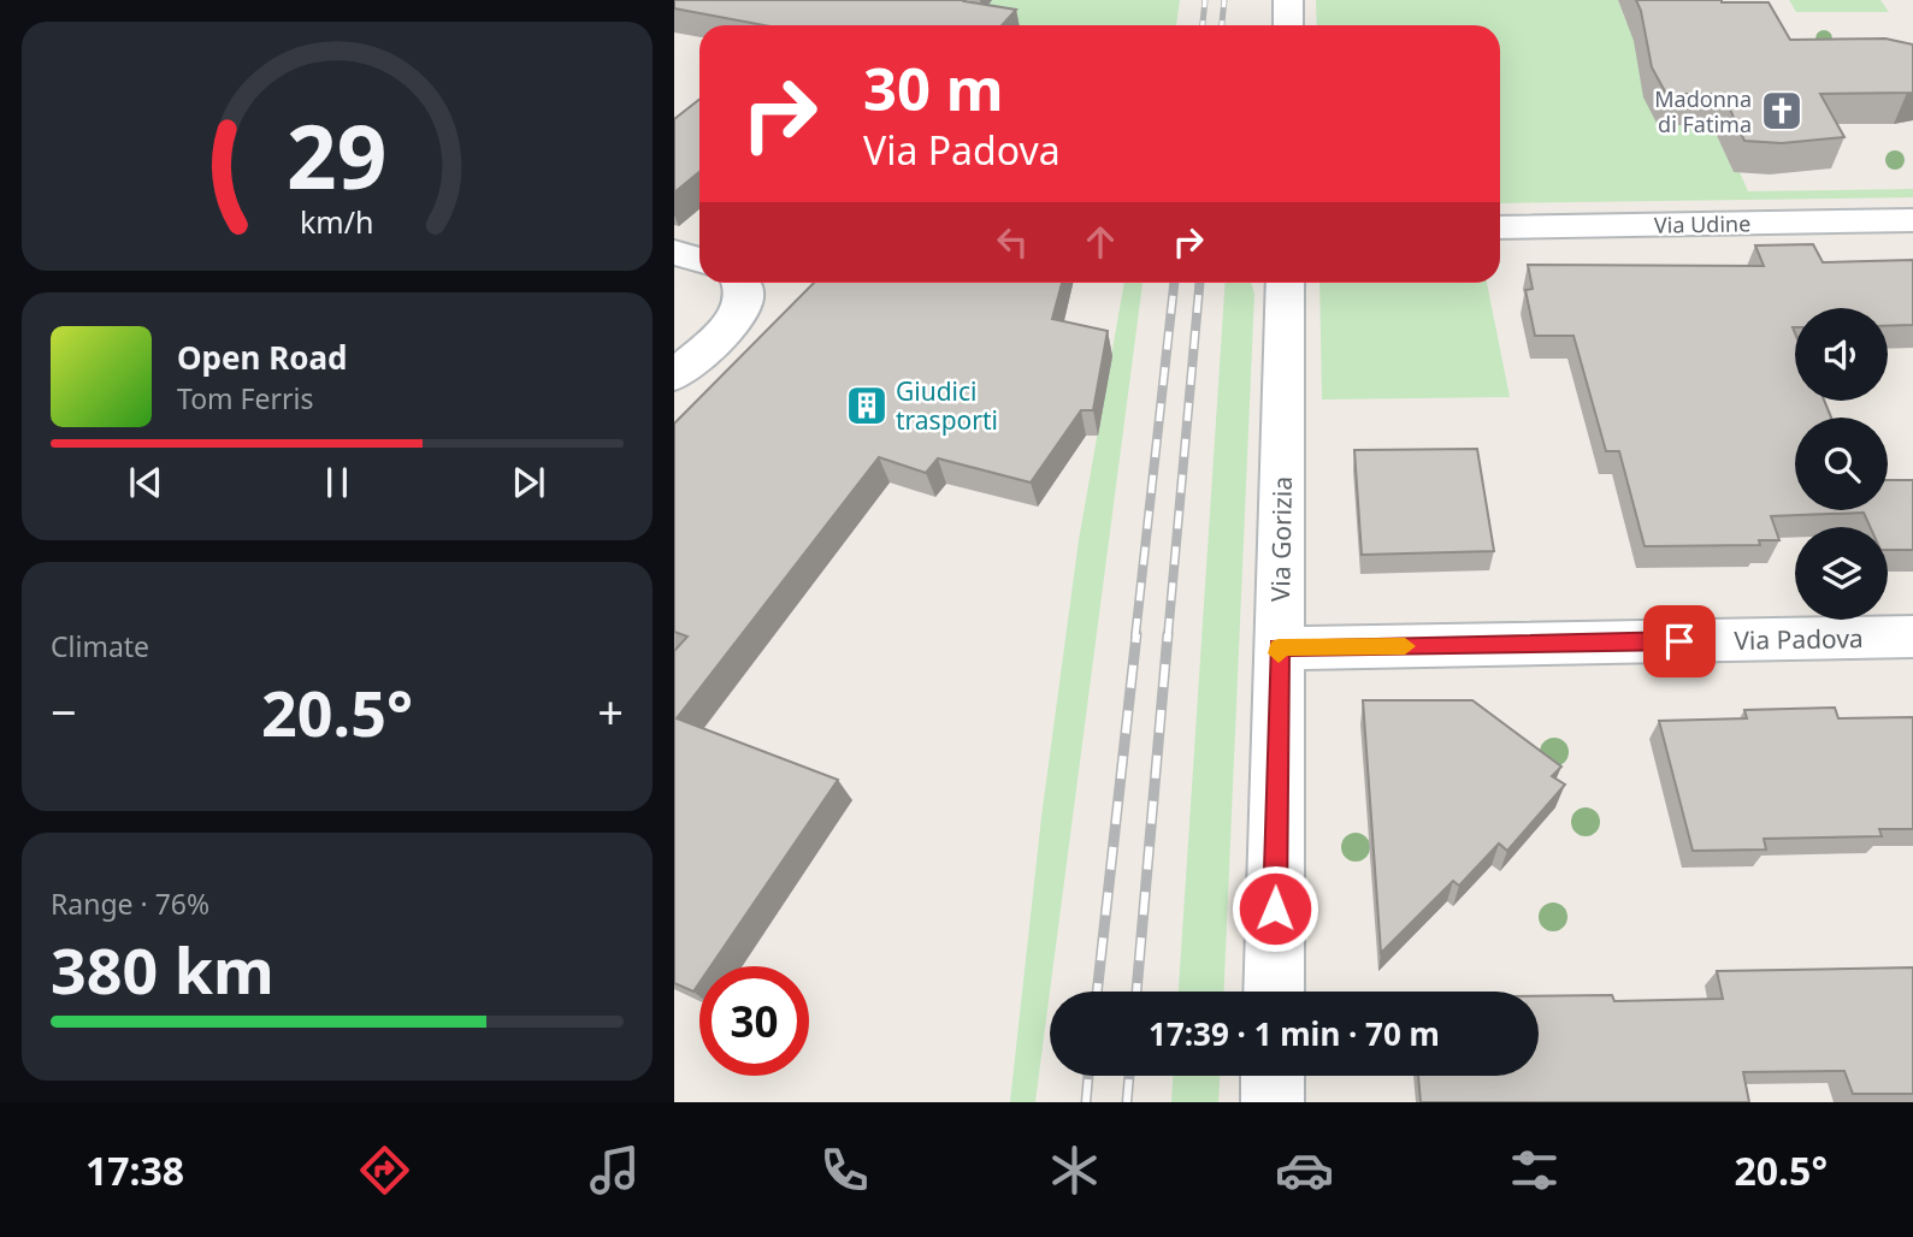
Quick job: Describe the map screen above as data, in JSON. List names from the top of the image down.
{
  "streets": {
    "street": ["Via Udine", "Via Gorizia", "Via Padova"]
  },
  "crossings": [
    ["Via Gorizia", "Via Padova"]
  ],
  "places": {
    "church": ["Madonna di Fatima"],
    "building": ["Giudici trasporti"]
  },
  "page": {
    "turn": ["30 m", "Via Padova"],
    "song": ["Open Road", "Tom Ferris"],
    "tile": [
      "Climate",
      ["Range · 76%", "380 km"]
    ],
    "heat": ["−", "20.5°", "+"],
    "limit": "30",
    "trip": "17:39 · 1 min · 70 m",
    "tabs": ["17:38", "20.5°"],
    "gauge": ["29", "km/h"]
  }
}
